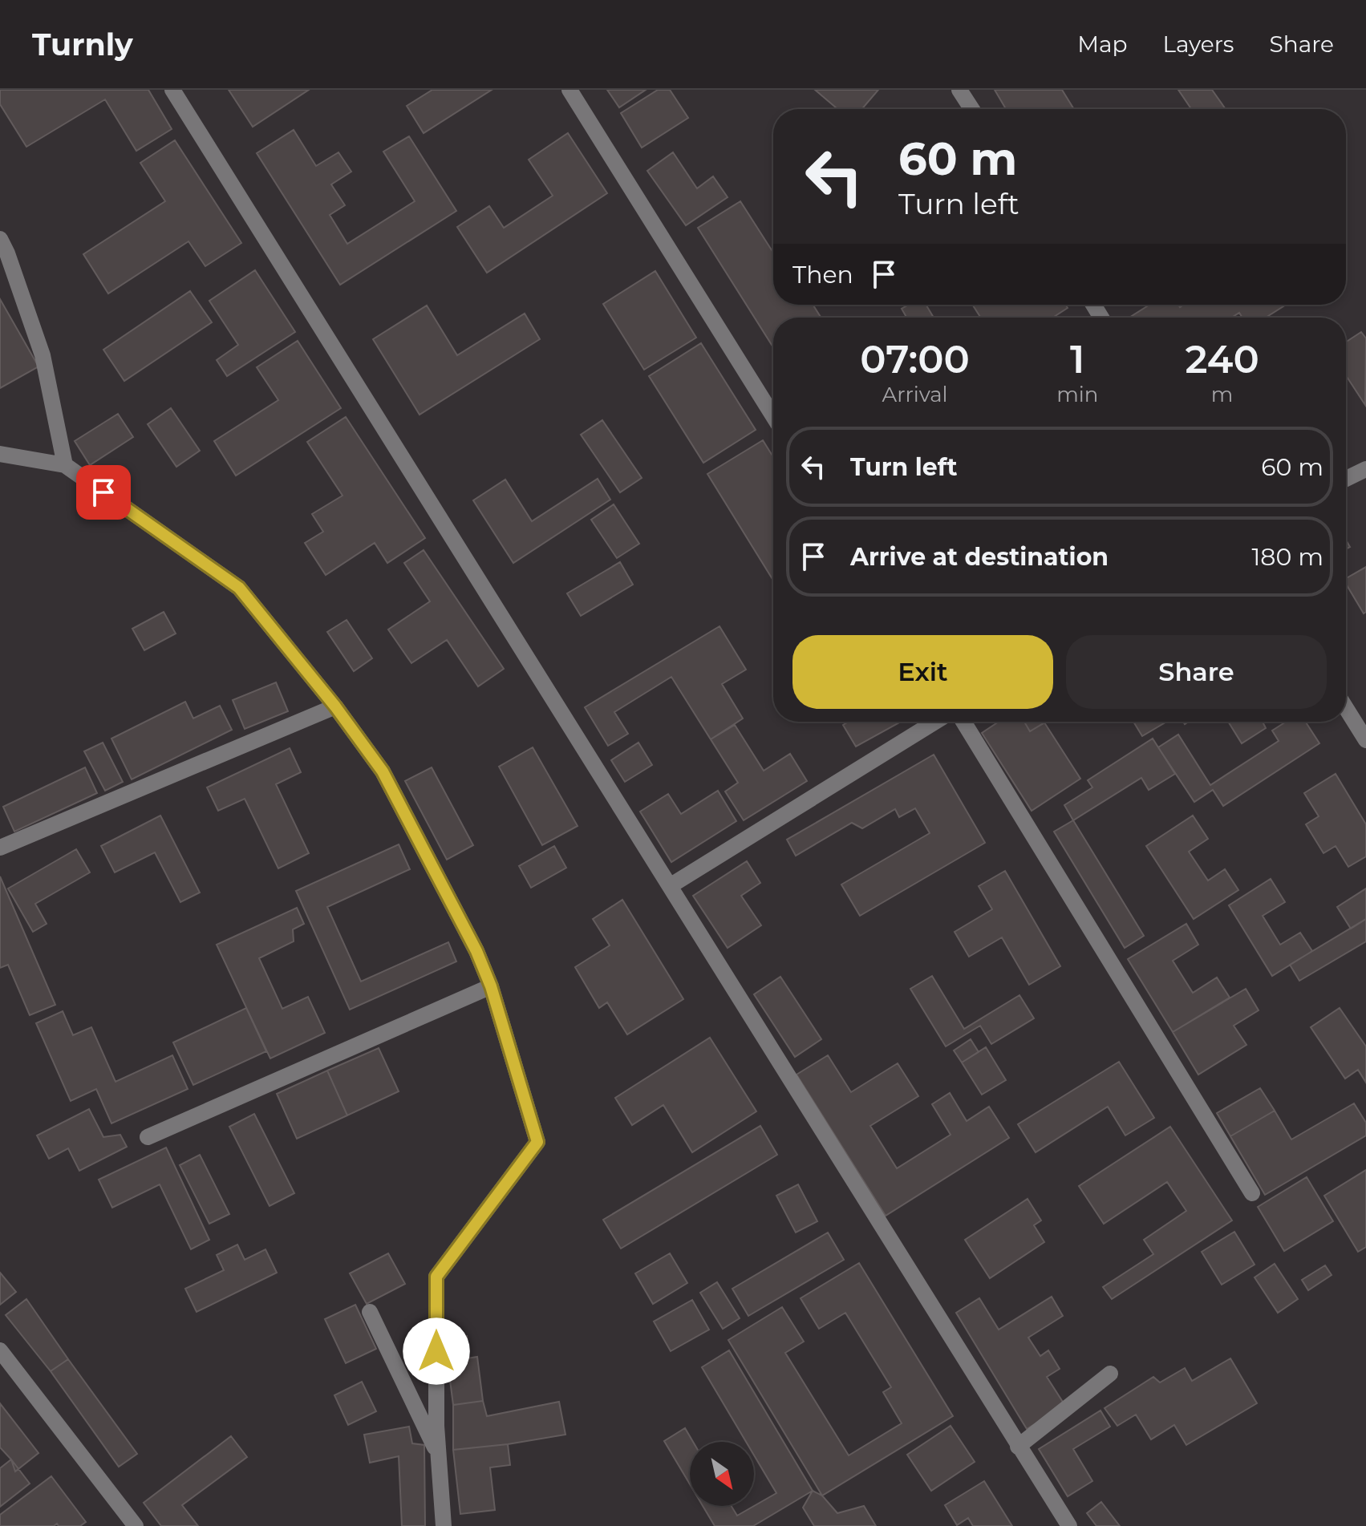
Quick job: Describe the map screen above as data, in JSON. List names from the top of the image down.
{
  "north": "bottom right",
  "page": {
    "header": "Turnly",
    "nav": ["Map", "Layers", "Share"],
    "turn": ["60 m", "Turn left"],
    "then": "Then",
    "eta": [
      "07:00",
      "Arrival",
      "1",
      "min",
      "240",
      "m"
    ],
    "list": [
      {
        "name": "Turn left",
        "value": "60 m"
      },
      {
        "name": "Arrive at destination",
        "value": "180 m"
      }
    ],
    "buttons": ["Exit", "Share"]
  }
}
